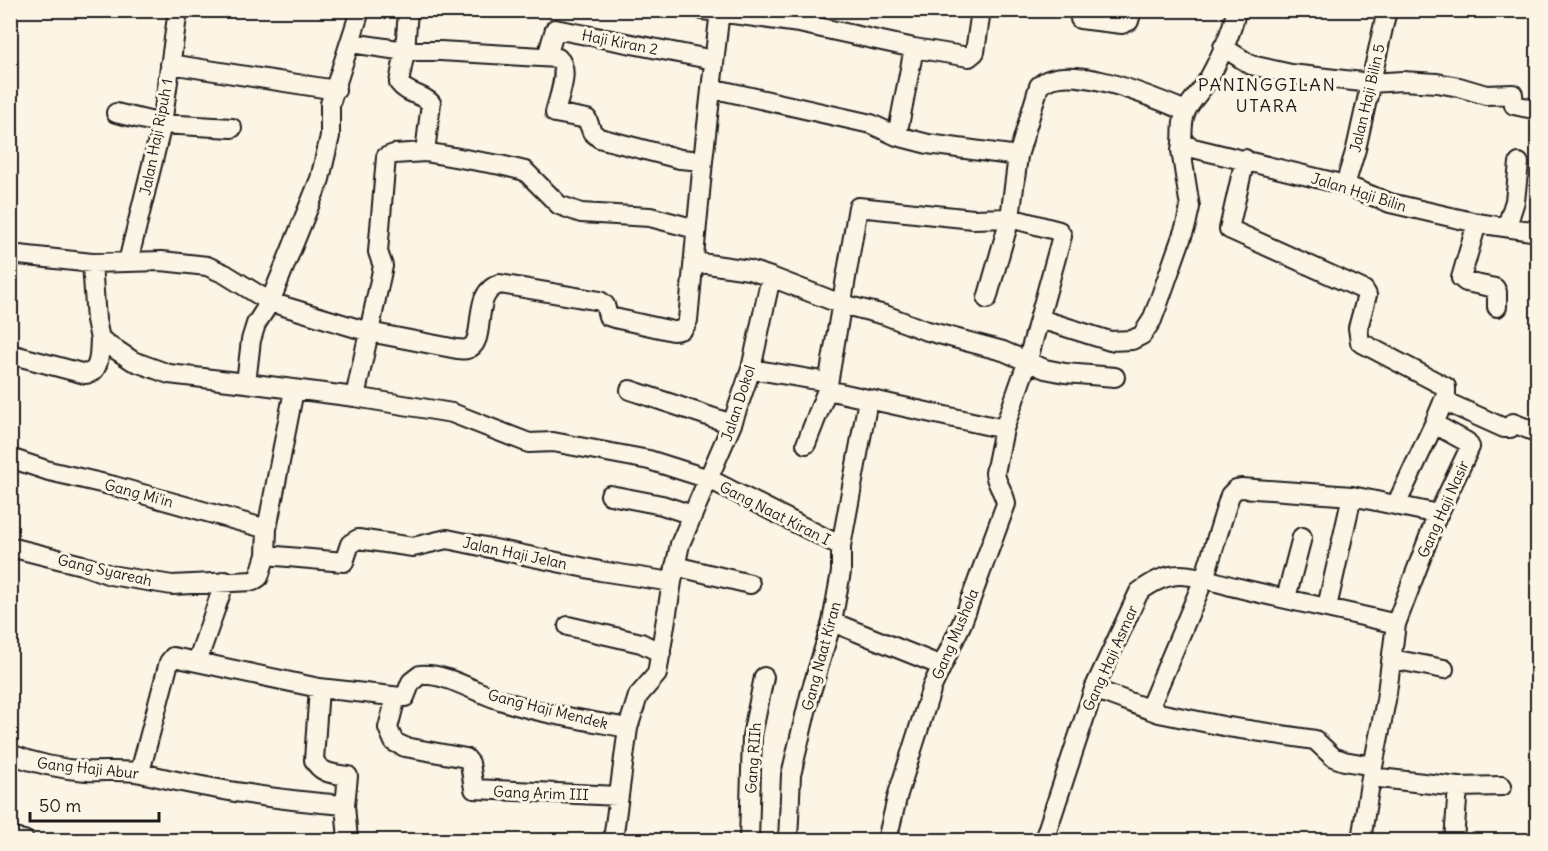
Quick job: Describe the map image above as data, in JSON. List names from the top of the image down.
{
  "streets": {
    "street": [
      "Haji Kiran 2",
      "Jalan Haji Bilin 5",
      "Jalan Haji Ripuh 1",
      "Jalan Haji Bilin",
      "Jalan Dokol",
      "Gang Mi'in",
      "Gang Haji Nasir",
      "Gang Naat Kiran I",
      "Jalan Haji Jelan",
      "Gang Syareah",
      "Gang Mushola",
      "Gang Naat Kiran",
      "Gang Haji Asmar",
      "Gang Haji Mendek",
      "Gang RIIh",
      "Gang Haji Abur",
      "Gang Arim III"
    ]
  },
  "crossings": [
    ["Jalan Haji Bilin 5", "Jalan Haji Bilin"],
    ["Jalan Dokol", "Gang Naat Kiran I"],
    ["Jalan Dokol", "Jalan Haji Jelan"],
    ["Jalan Dokol", "Gang Haji Mendek"],
    ["Jalan Dokol", "Gang Arim III"],
    ["Gang Mi'in", "Gang Syareah"],
    ["Gang Haji Nasir", "Gang Haji Asmar"],
    ["Gang Naat Kiran I", "Gang Syareah"],
    ["Gang Naat Kiran I", "Gang Naat Kiran"],
    ["Jalan Haji Jelan", "Gang Syareah"],
    ["Gang Haji Mendek", "Gang Arim III"]
  ],
  "districts": ["PANINGGILAN UTARA"],
  "scale_bar": "50 m"
}
